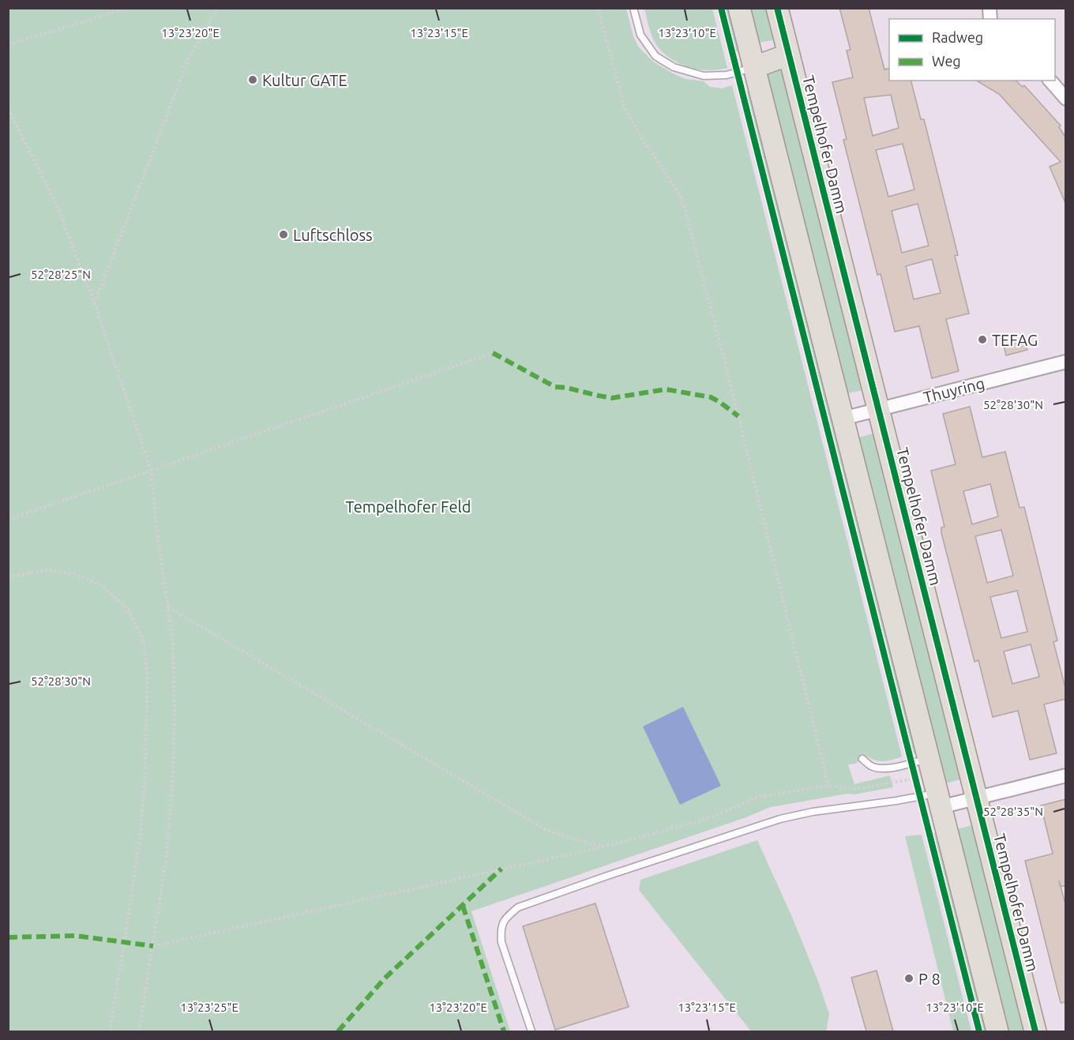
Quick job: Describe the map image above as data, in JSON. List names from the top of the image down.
{
  "streets": {
    "main road": ["Tempelhofer Damm"],
    "street": ["Thuyring"]
  },
  "crossings": [
    ["Tempelhofer Damm", "Thuyring"]
  ],
  "parks": ["Tempelhofer Feld"],
  "places": [
    "Kultur GATE",
    "Luftschloss",
    "TEFAG",
    "P 8"
  ],
  "legend": ["Radweg", "Weg"],
  "coordinates": [
    "13°23'20\"E",
    "13°23'15\"E",
    "13°23'10\"E",
    "52°28'25\"N",
    "52°28'30\"N",
    "52°28'35\"N",
    "13°23'25\"E"
  ]
}
